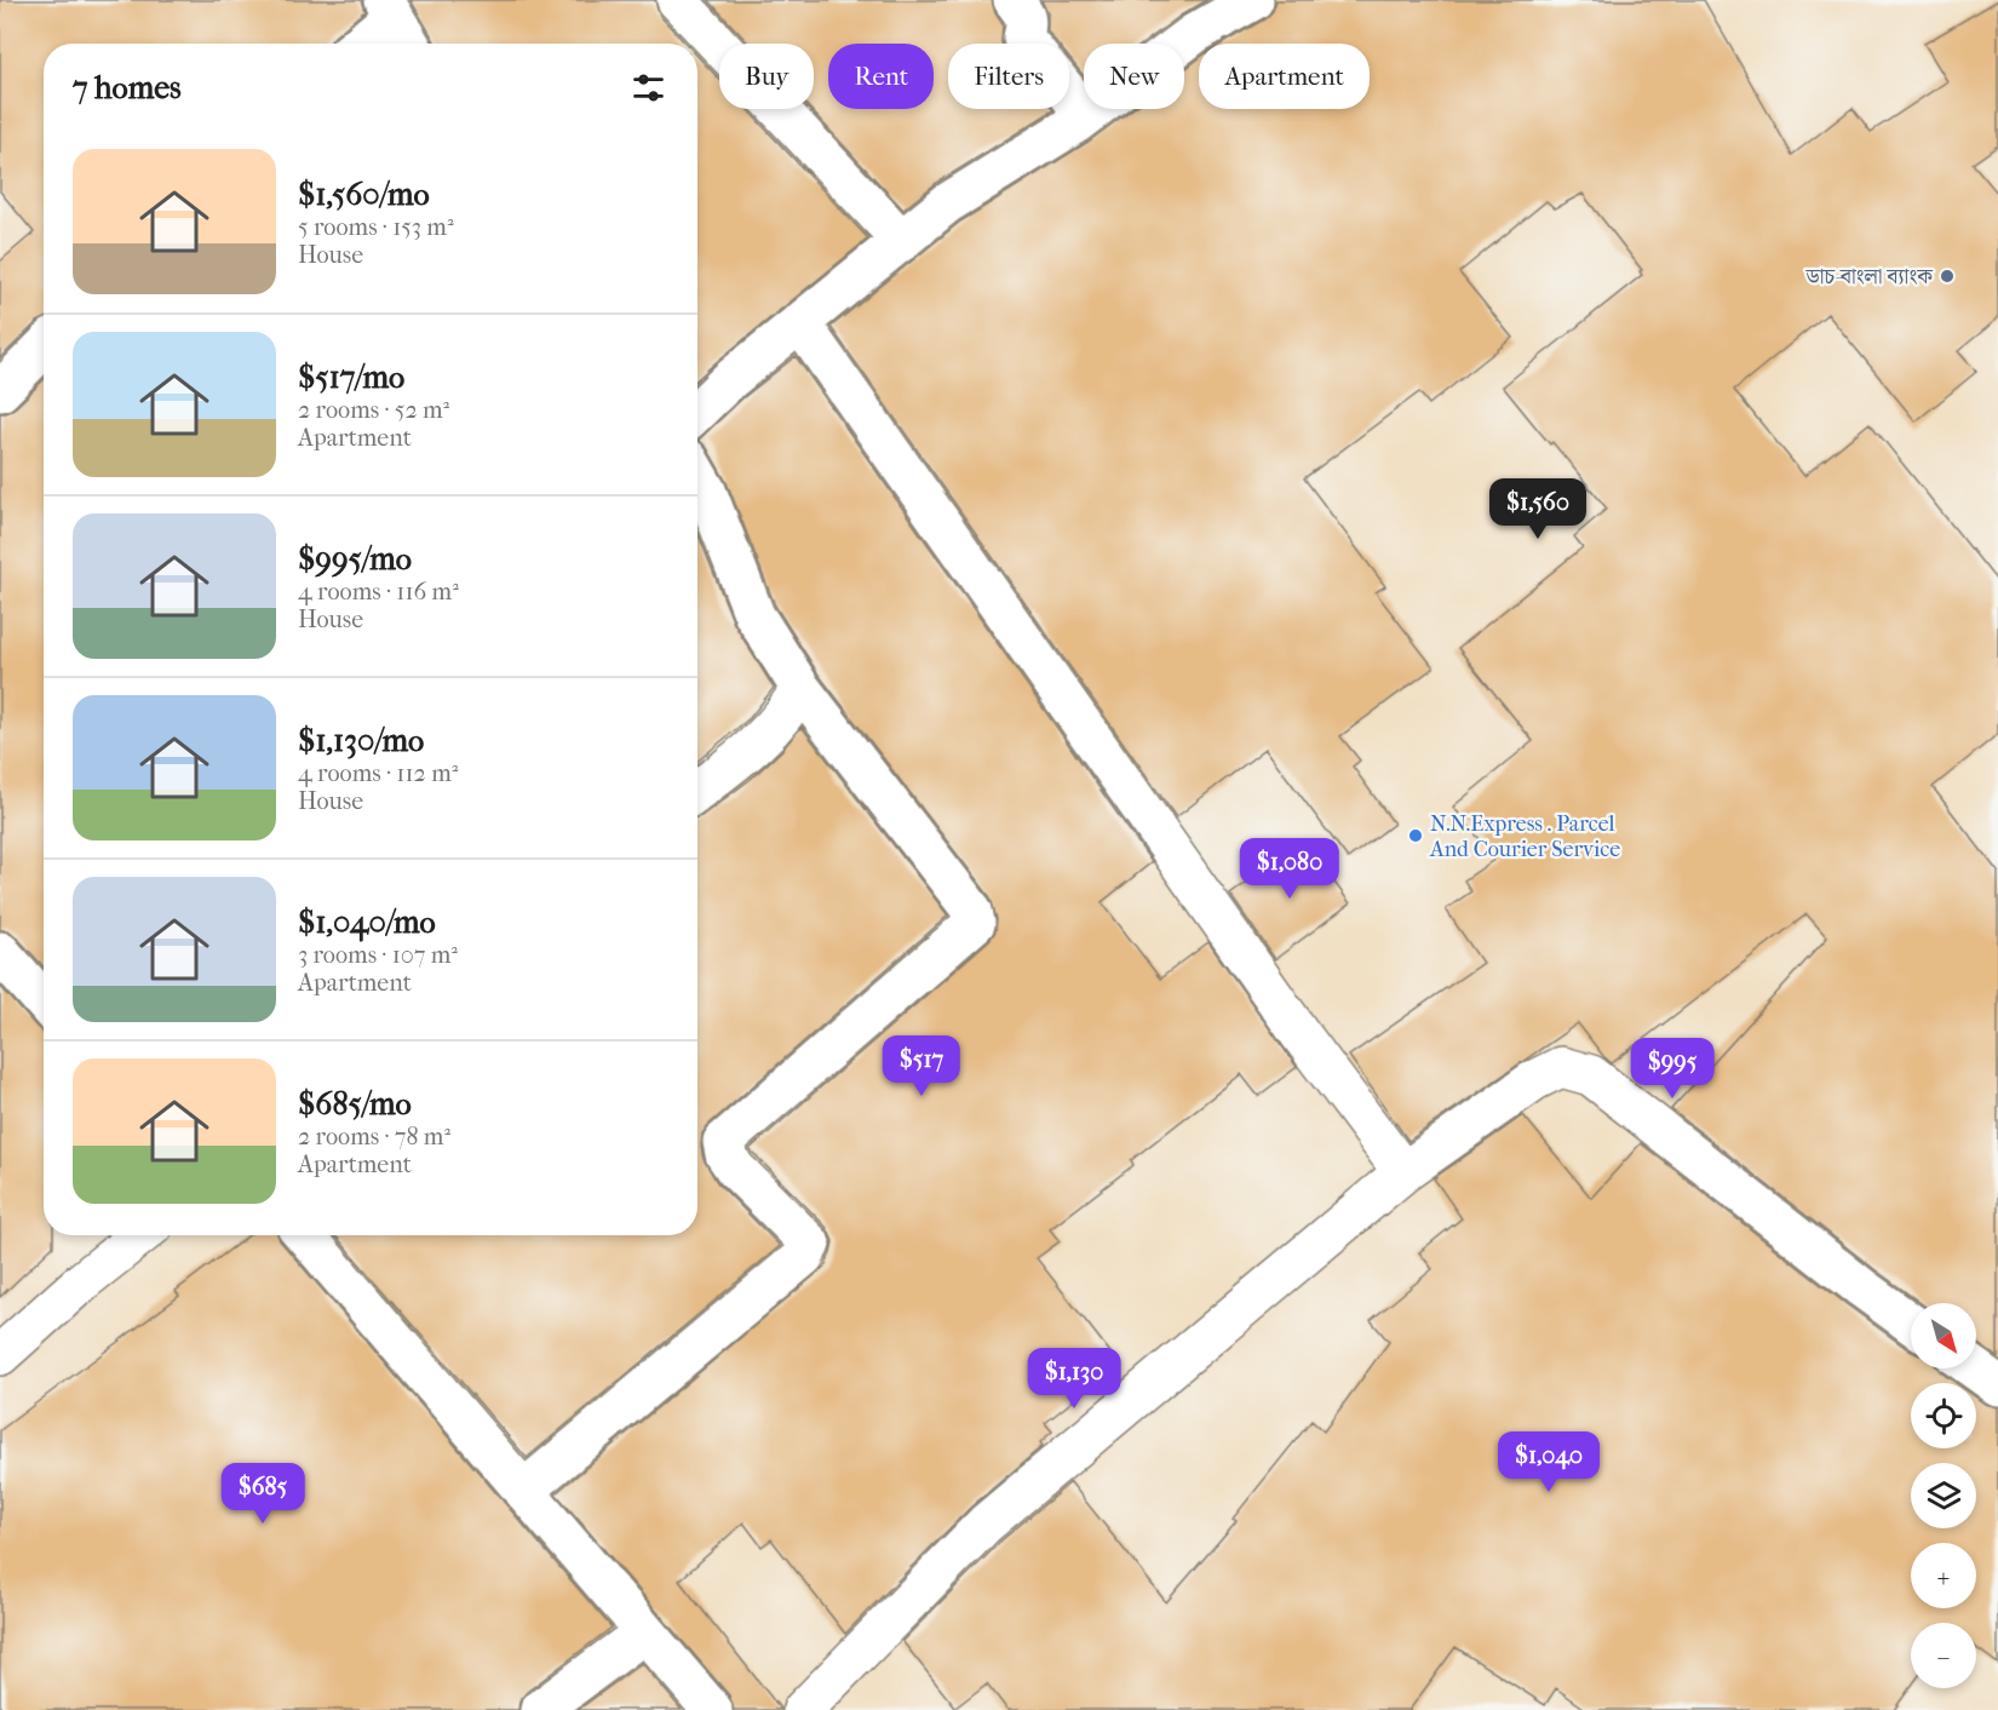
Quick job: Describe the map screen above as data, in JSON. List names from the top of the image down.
{
  "places": ["ডাচ-বাংলা ব্যাংক", "N.N.Express . Parcel And Courier Service"],
  "north": "bottom right",
  "page": {
    "chip": [
      "Buy",
      "Rent",
      "Filters",
      "New",
      "Apartment"
    ],
    "heading": "7 homes",
    "list": [
      {
        "name": "$1,560/mo",
        "note": "5 rooms · 153 m² · House"
      },
      {
        "name": "$517/mo",
        "note": "2 rooms · 52 m² · Apartment"
      },
      {
        "name": "$995/mo",
        "note": "4 rooms · 116 m² · House"
      },
      {
        "name": "$1,130/mo",
        "note": "4 rooms · 112 m² · House"
      },
      {
        "name": "$1,040/mo",
        "note": "3 rooms · 107 m² · Apartment"
      },
      {
        "name": "$685/mo",
        "note": "2 rooms · 78 m² · Apartment"
      }
    ],
    "price": [
      "$1,560",
      "$1,080",
      "$517",
      "$995",
      "$1,130",
      "$1,040",
      "$685"
    ],
    "map_buttons": ["+", "−"]
  }
}
